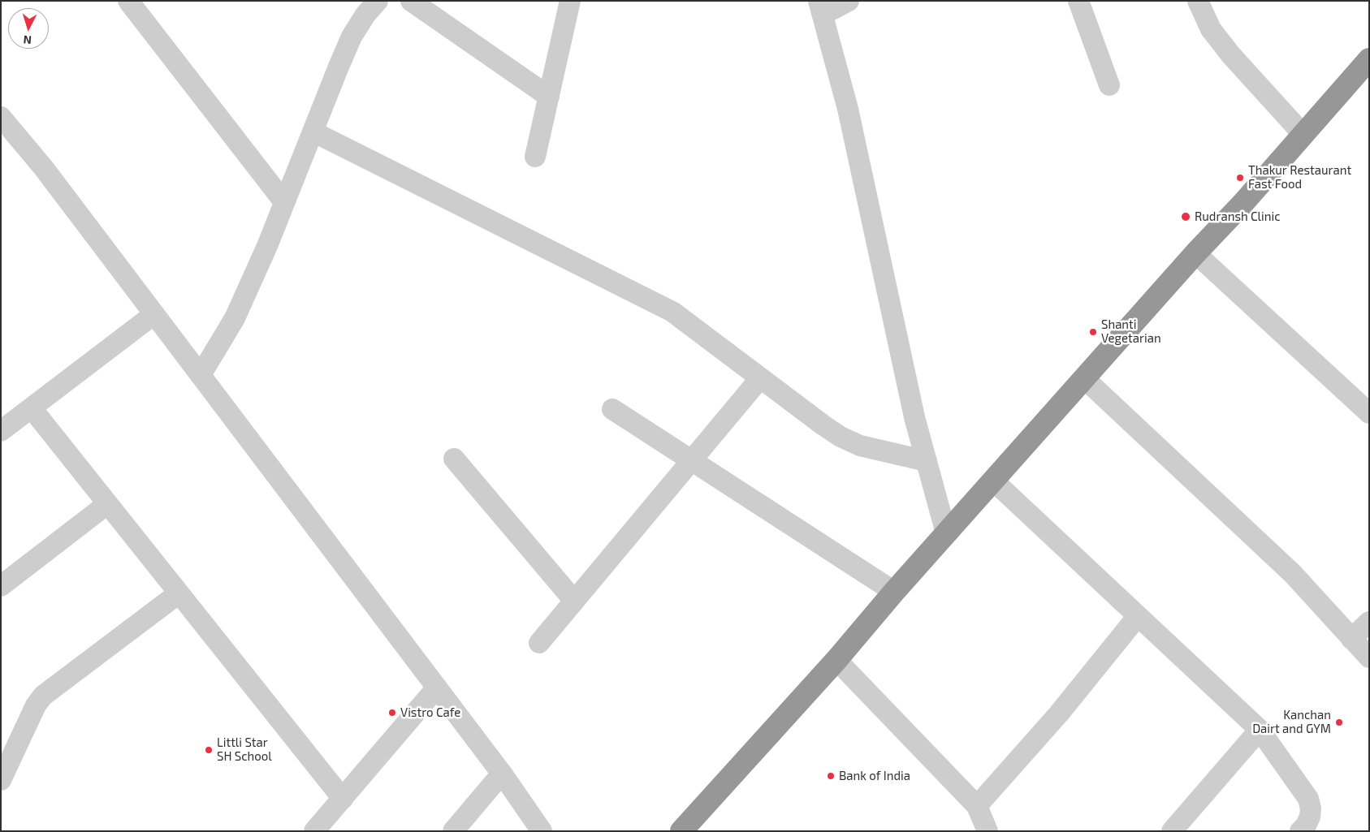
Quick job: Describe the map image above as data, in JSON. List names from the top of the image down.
{
  "places": [
    "Thakur Restaurant Fast Food",
    "Rudransh Clinic",
    "Shanti Vegetarian",
    "Vistro Cafe",
    "Kanchan Dairt and GYM",
    "Littli Star SH School",
    "Bank of India"
  ],
  "north": "bottom"
}
